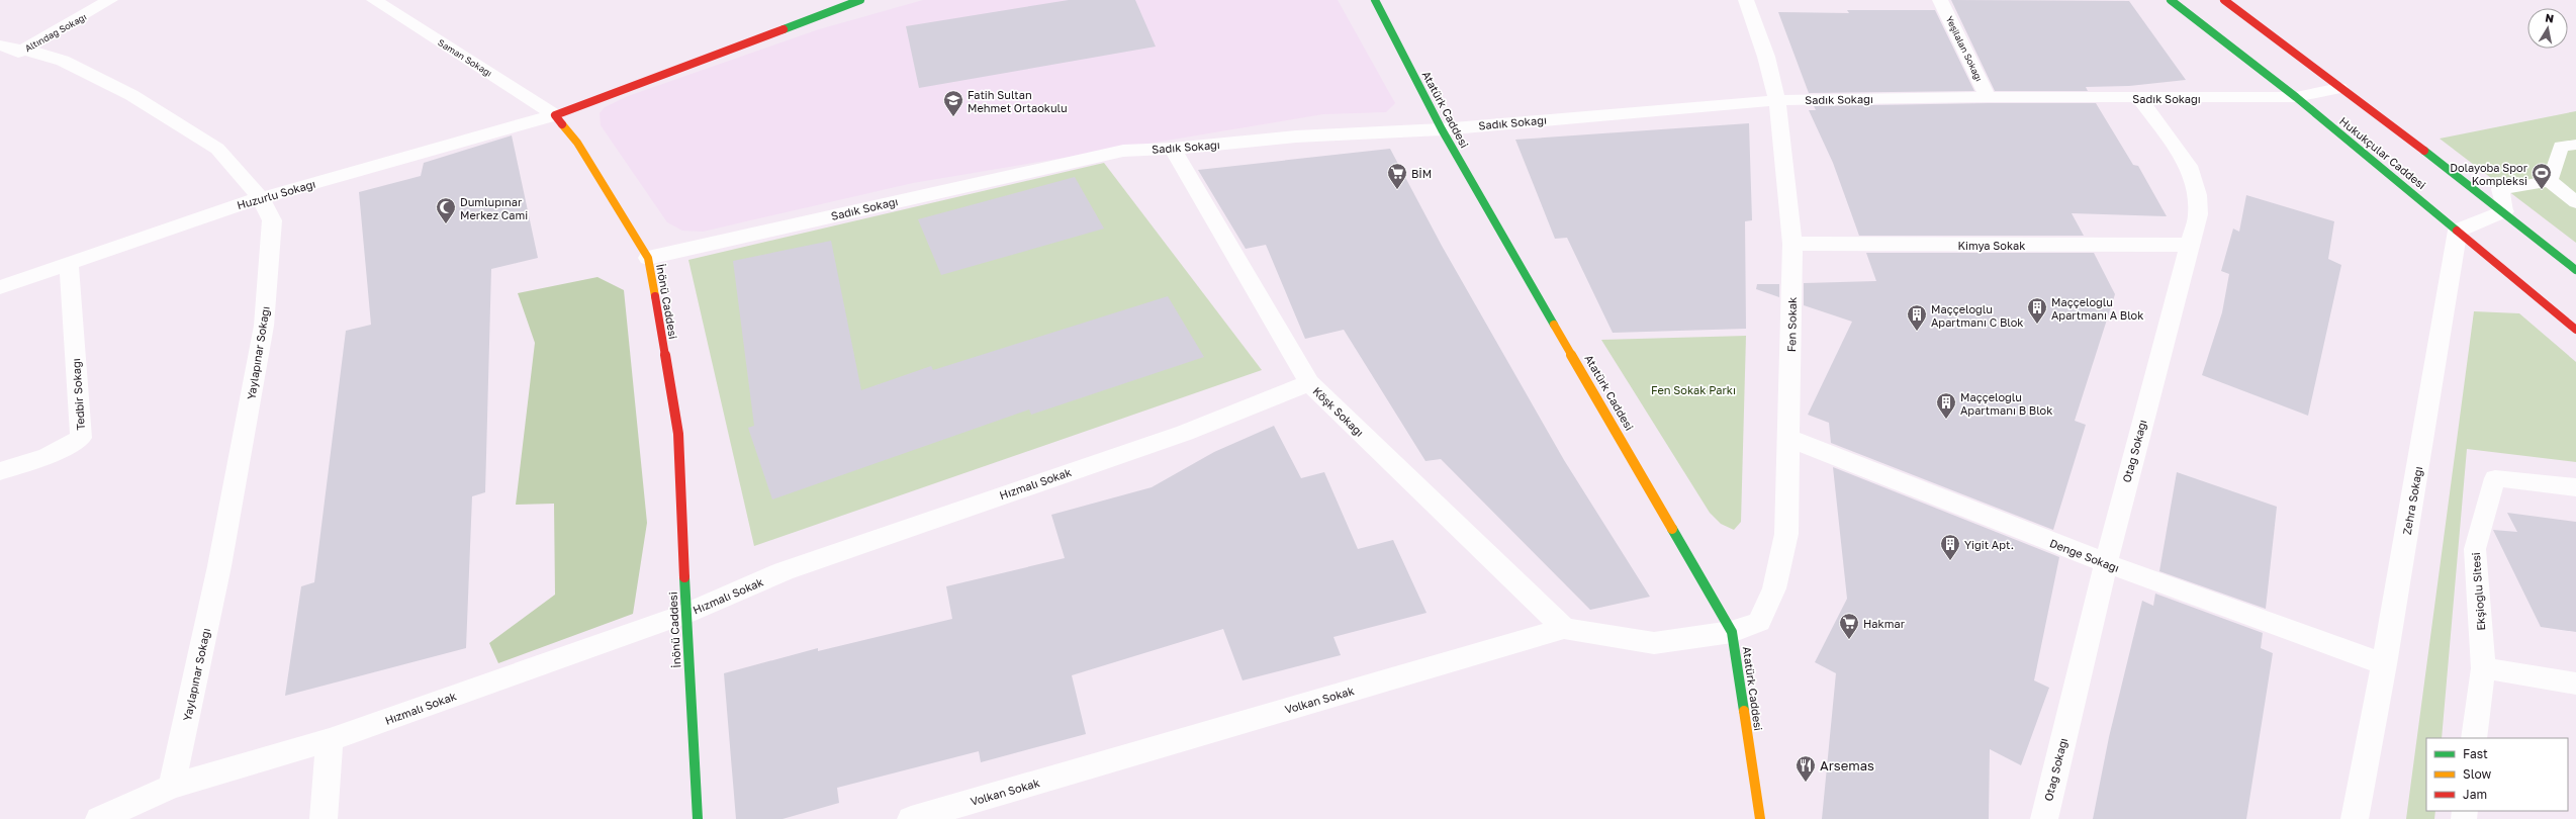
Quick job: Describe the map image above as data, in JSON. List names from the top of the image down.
{
  "streets": {
    "street": [
      "Altındağ Sokağı",
      "Yeşilalan Sokağı",
      "Saman Sokağı",
      "Sadık Sokağı",
      "Atatürk Caddesi",
      "Hukukçular Caddesi",
      "Huzurlu Sokağı",
      "Kimya Sokak",
      "İnönü Caddesi",
      "Fen Sokak",
      "Yaylapınar Sokağı",
      "Tedbir Sokağı",
      "Köşk Sokağı",
      "Otağ Sokağı",
      "Hızmalı Sokak",
      "Zehra Sokağı",
      "Denge Sokağı",
      "Volkan Sokak"
    ],
    "lane": ["Ekşioğlu Sitesi"]
  },
  "crossings": [
    ["Altındağ Sokağı", "Yaylapınar Sokağı"],
    ["Yeşilalan Sokağı", "Sadık Sokağı"],
    ["Saman Sokağı", "Huzurlu Sokağı"],
    ["Saman Sokağı", "İnönü Caddesi"],
    ["Sadık Sokağı", "Atatürk Caddesi"],
    ["Sadık Sokağı", "Hukukçular Caddesi"],
    ["Sadık Sokağı", "İnönü Caddesi"],
    ["Sadık Sokağı", "Fen Sokak"],
    ["Sadık Sokağı", "Köşk Sokağı"],
    ["Sadık Sokağı", "Otağ Sokağı"],
    ["Atatürk Caddesi", "Fen Sokak"],
    ["Atatürk Caddesi", "Volkan Sokak"],
    ["Hukukçular Caddesi", "Zehra Sokağı"],
    ["Huzurlu Sokağı", "İnönü Caddesi"],
    ["Huzurlu Sokağı", "Yaylapınar Sokağı"],
    ["Huzurlu Sokağı", "Tedbir Sokağı"],
    ["Kimya Sokak", "Fen Sokak"],
    ["Kimya Sokak", "Otağ Sokağı"],
    ["İnönü Caddesi", "Hızmalı Sokak"],
    ["Fen Sokak", "Denge Sokağı"],
    ["Fen Sokak", "Volkan Sokak"],
    ["Yaylapınar Sokağı", "Hızmalı Sokak"],
    ["Köşk Sokağı", "Hızmalı Sokak"],
    ["Köşk Sokağı", "Volkan Sokak"],
    ["Otağ Sokağı", "Denge Sokağı"],
    ["Zehra Sokağı", "Denge Sokağı"]
  ],
  "parks": ["Fen Sokak Parkı"],
  "places": {
    "school or university": ["Fatih Sultan Mehmet Ortaokulu"],
    "supermarket": ["BİM", "Hakmar"],
    "sports": ["Dolayoba Spor Kompleksi"],
    "mosque": ["Dumlupınar Merkez Cami"],
    "building": [
      "Maççeloğlu Apartmanı A Blok",
      "Maççeloğlu Apartmanı C Blok",
      "Maççeloğlu Apartmanı B Blok",
      "Yiğit Apt."
    ],
    "restaurant": ["Arsemas"]
  },
  "legend": ["Fast", "Slow", "Jam"],
  "north": "top"
}
